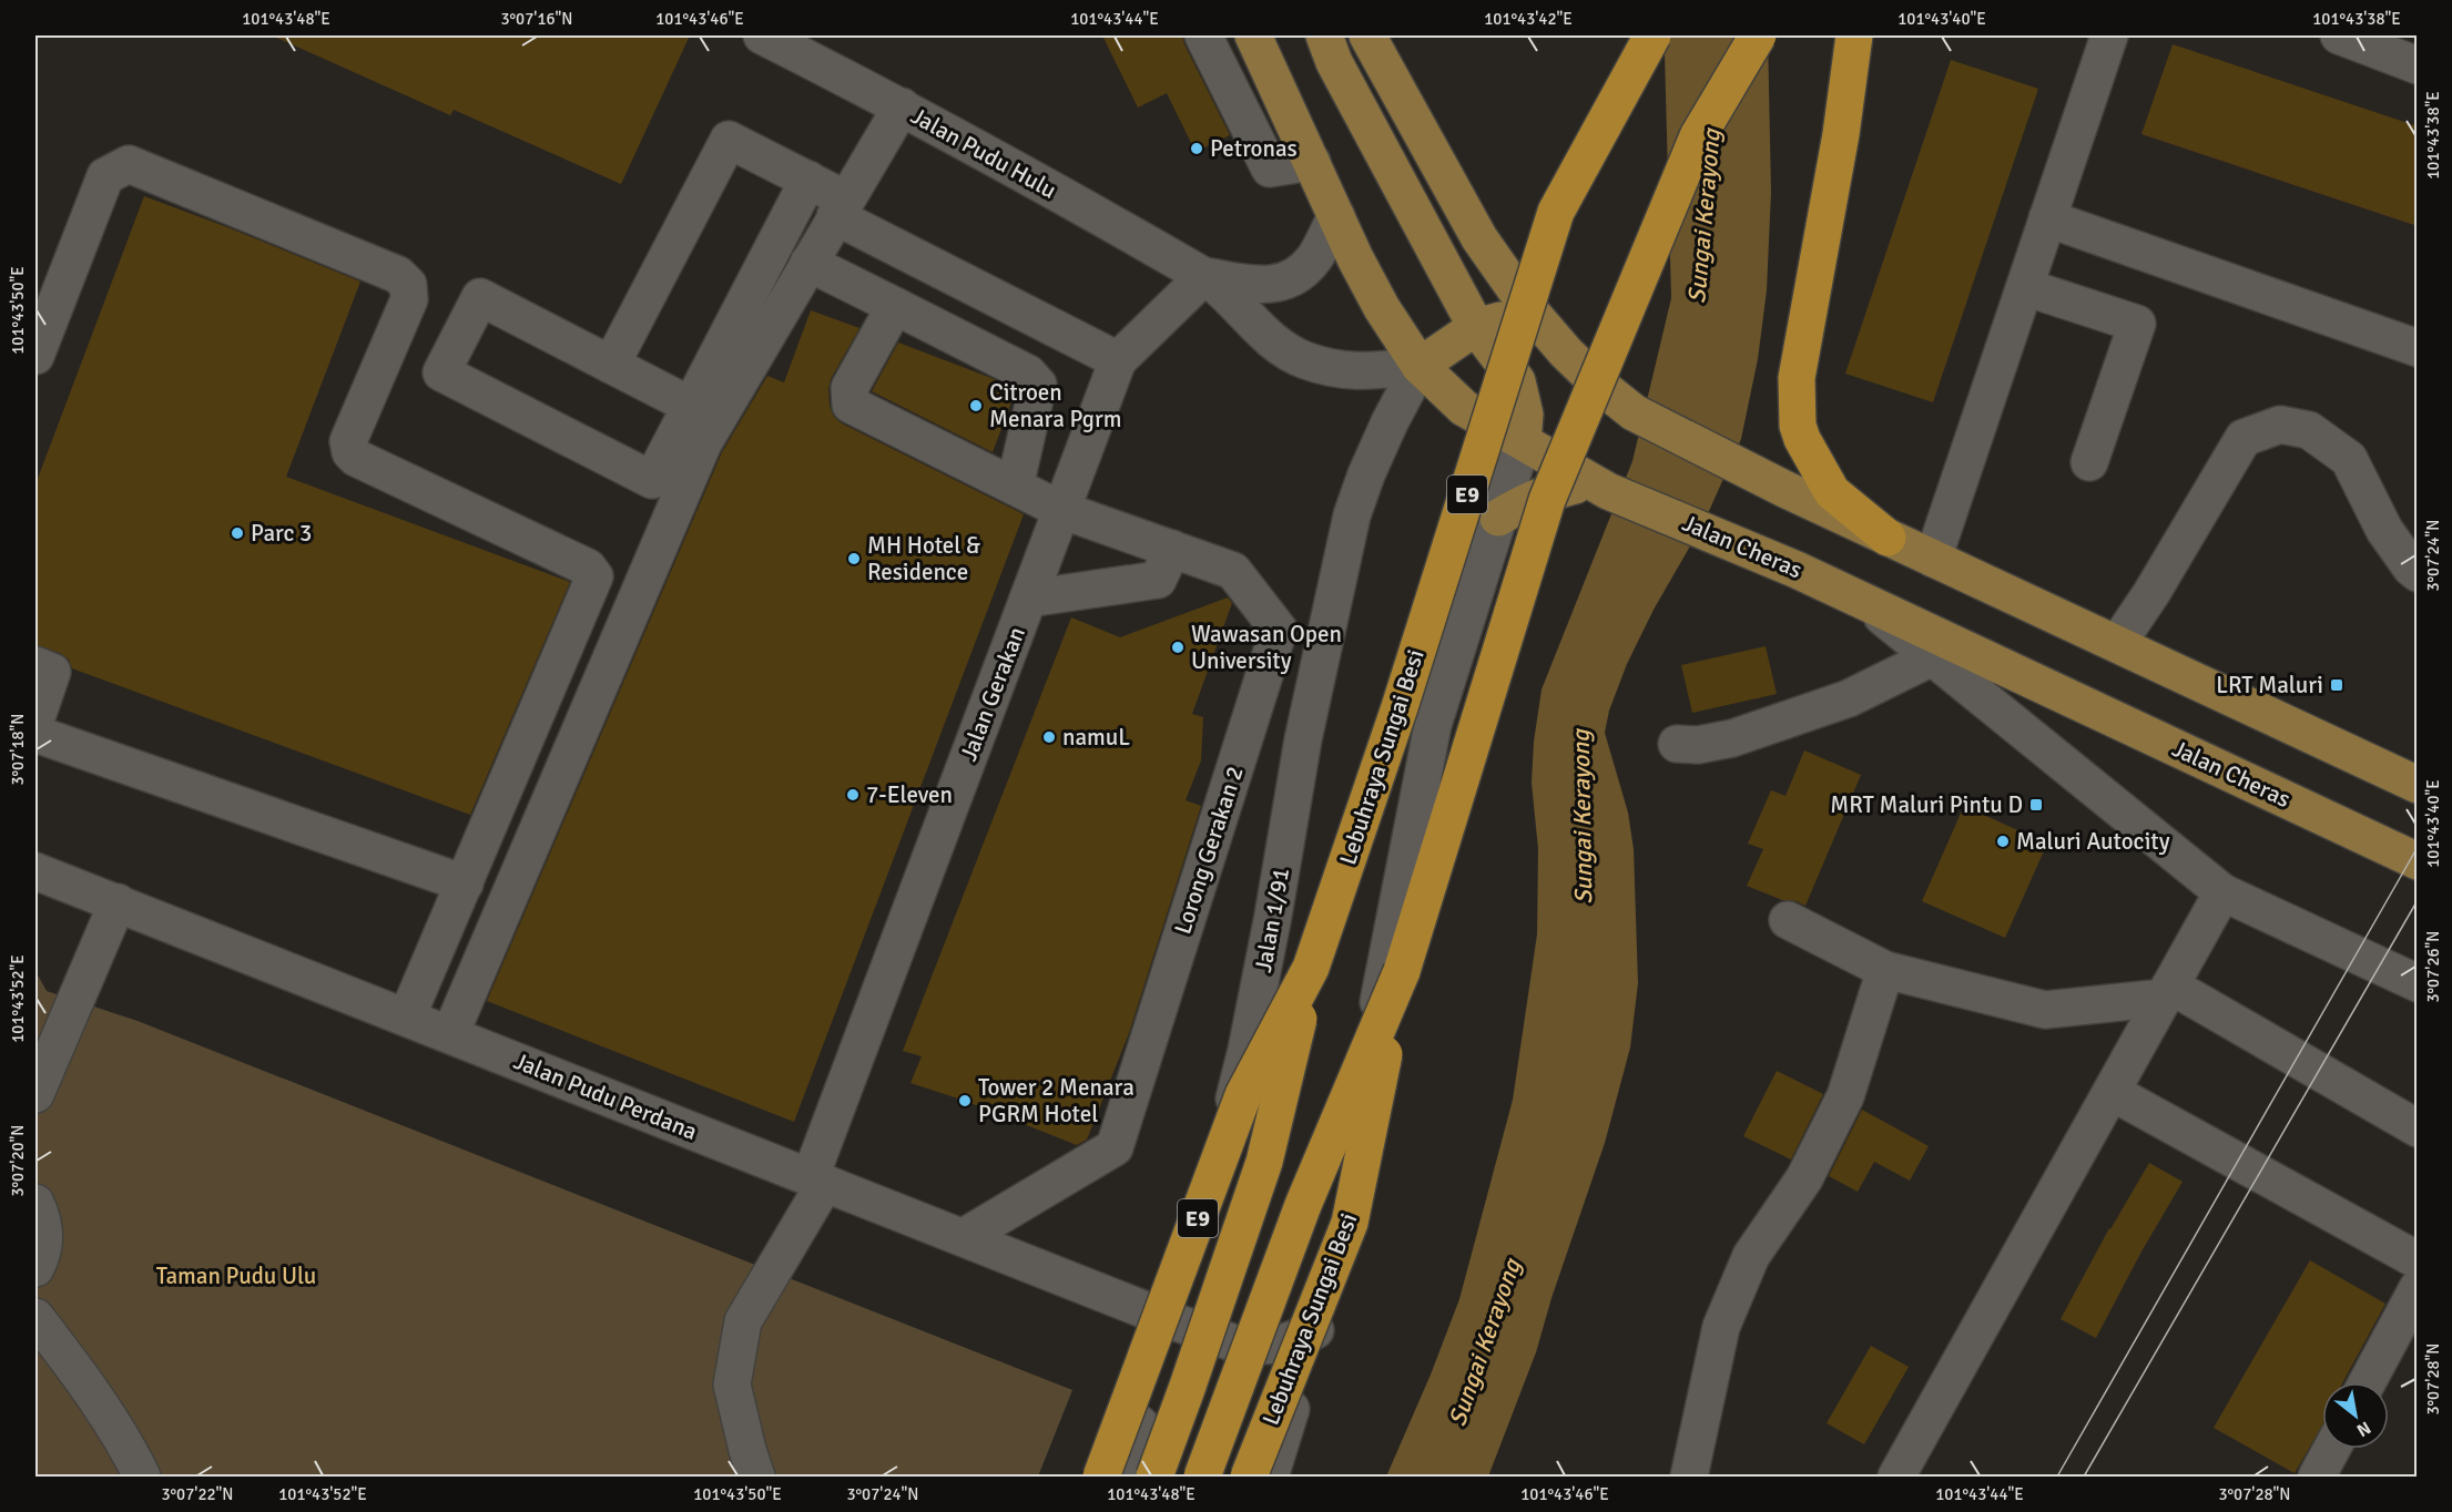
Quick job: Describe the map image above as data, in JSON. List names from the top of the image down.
{
  "streets": {
    "highway": ["E9", "Lebuhraya Sungai Besi"],
    "main road": ["Jalan Cheras"],
    "street": [
      "Jalan Pudu Hulu",
      "Jalan Gerakan",
      "Lorong Gerakan 2",
      "Jalan 1/91",
      "Jalan Pudu Perdana"
    ]
  },
  "crossings": [
    ["Jalan Pudu Hulu", "Jalan Cheras"],
    ["Jalan Pudu Hulu", "Jalan Gerakan"],
    ["Jalan Pudu Hulu", "Jalan 1/91"],
    ["E9", "Lebuhraya Sungai Besi"],
    ["Jalan Cheras", "Jalan 1/91"],
    ["Jalan Gerakan", "Lorong Gerakan 2"],
    ["Jalan Gerakan", "Jalan Pudu Perdana"],
    ["Lorong Gerakan 2", "Jalan Pudu Perdana"],
    ["Jalan 1/91", "Jalan Pudu Perdana"]
  ],
  "water": ["Sungai Kerayong"],
  "parks": ["Taman Pudu Ulu"],
  "places": {
    "other": [
      "Petronas",
      "Citroen Menara Pgrm",
      "Parc 3",
      "MH Hotel & Residence",
      "Wawasan Open University",
      "namuL",
      "7-Eleven",
      "Maluri Autocity",
      "Tower 2 Menara PGRM Hotel"
    ],
    "transit": ["LRT Maluri", "MRT Maluri Pintu D"]
  },
  "north": "bottom right",
  "coordinates": [
    "101°43'48\"E",
    "3°07'16\"N",
    "101°43'46\"E",
    "101°43'44\"E",
    "101°43'42\"E",
    "101°43'40\"E",
    "101°43'38\"E",
    "101°43'50\"E",
    "3°07'24\"N",
    "3°07'18\"N",
    "3°07'26\"N",
    "101°43'52\"E",
    "3°07'20\"N",
    "3°07'28\"N",
    "3°07'22\"N"
  ]
}
